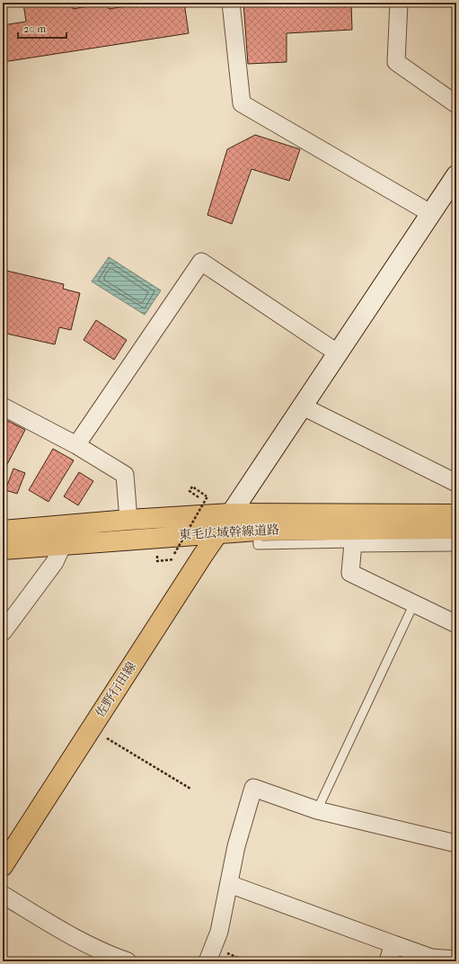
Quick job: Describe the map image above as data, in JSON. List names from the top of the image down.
{
  "streets": {
    "main road": ["東毛広域幹線道路", "佐野行田線"]
  },
  "crossings": [
    ["東毛広域幹線道路", "佐野行田線"]
  ],
  "scale_bar": "20 m"
}
